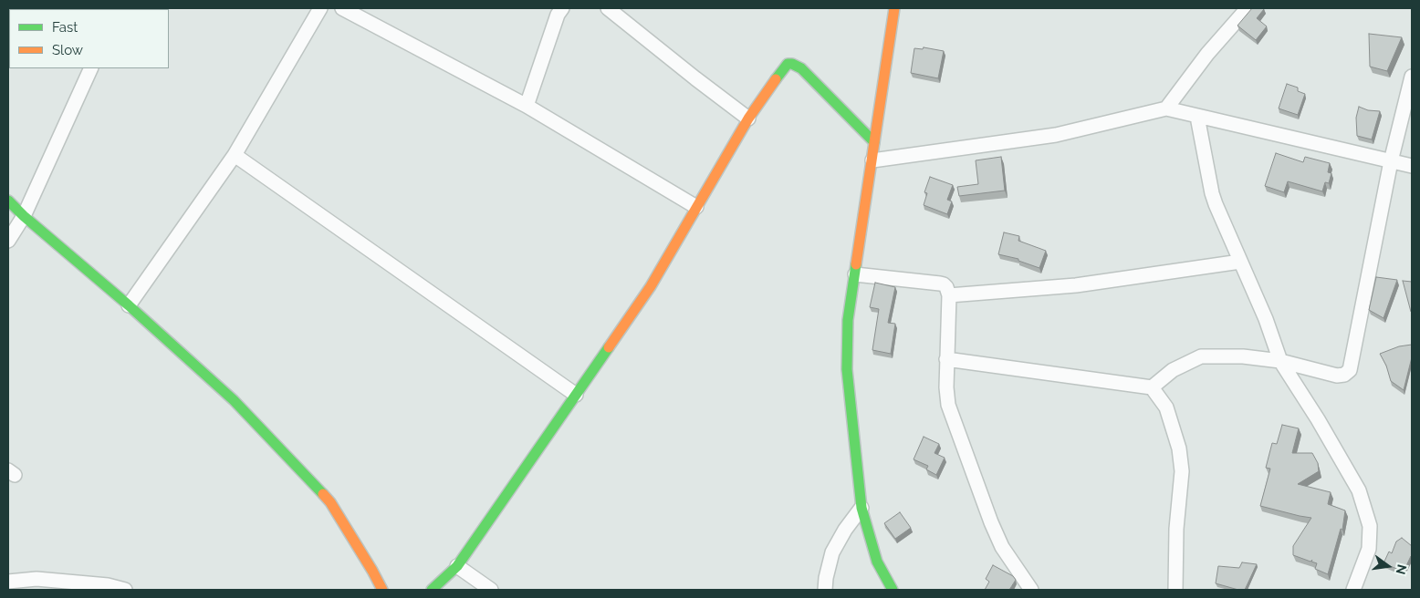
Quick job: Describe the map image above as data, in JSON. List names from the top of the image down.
{
  "legend": ["Fast", "Slow"],
  "north": "right"
}
